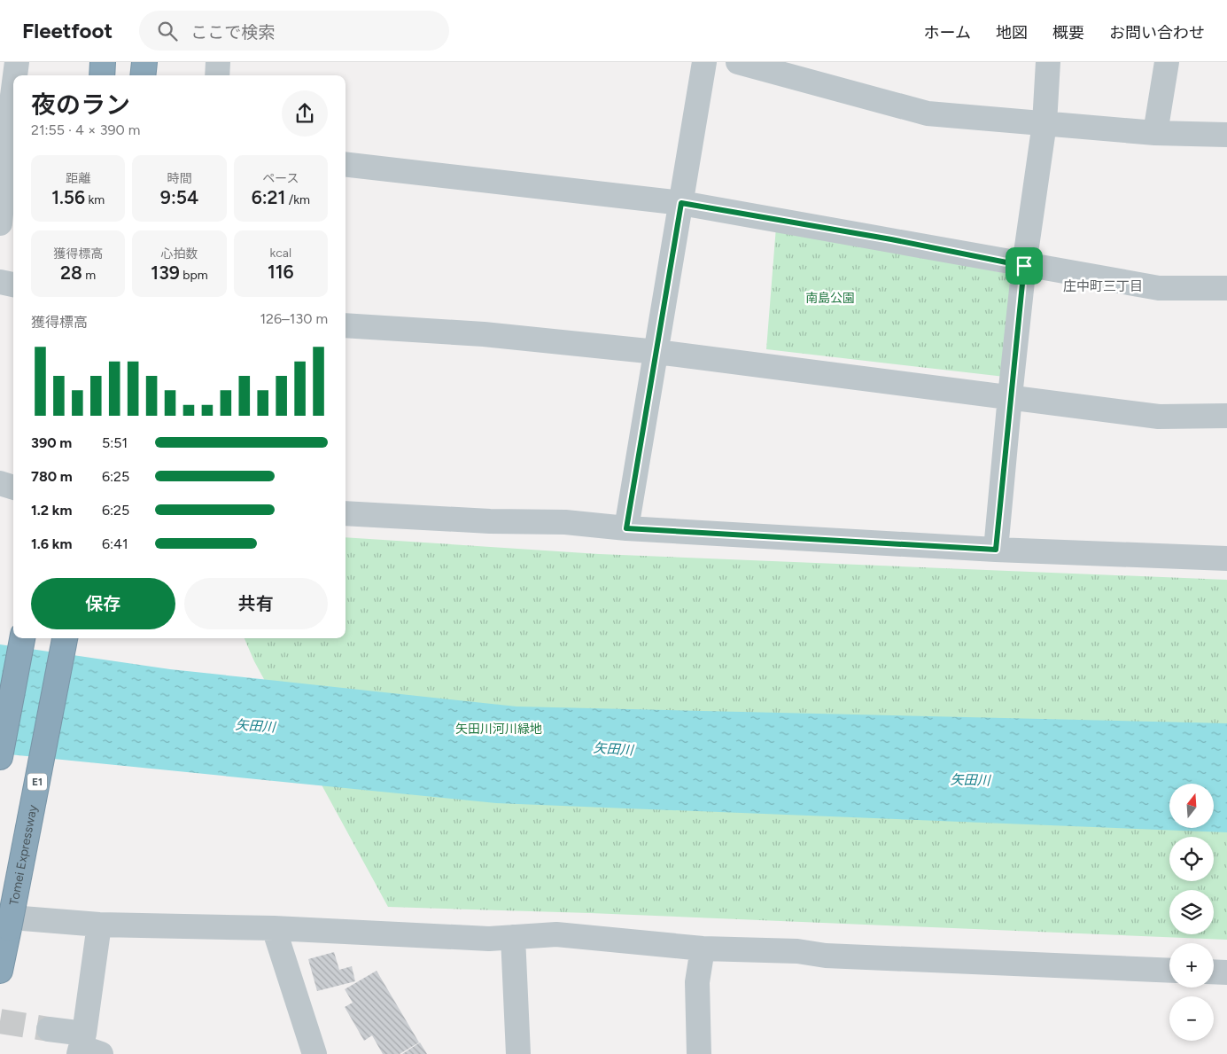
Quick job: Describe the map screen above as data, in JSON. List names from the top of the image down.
{
  "streets": {
    "highway": ["E1", "Tomei Expressway"]
  },
  "districts": ["庄中町三丁目"],
  "water": ["矢田川"],
  "parks": ["南島公園", "矢田川河川緑地"],
  "north": "top",
  "page": {
    "header": "Fleetfoot",
    "search": "ここで検索",
    "nav": [
      "ホーム",
      "地図",
      "概要",
      "お問い合わせ"
    ],
    "heading": ["夜のラン", "21:55 · 4 × 390 m"],
    "stats": [
      ["距離", "1.56 km"],
      ["時間", "9:54"],
      ["ペース", "6:21 /km"],
      ["獲得標高", "28 m"],
      ["心拍数", "139 bpm"],
      ["kcal", "116"]
    ],
    "chart": ["獲得標高", "126–130 m"],
    "list": [
      {
        "name": "390 m",
        "note": "5:51"
      },
      {
        "name": "780 m",
        "note": "6:25"
      },
      {
        "name": "1.2 km",
        "note": "6:25"
      },
      {
        "name": "1.6 km",
        "note": "6:41"
      }
    ],
    "buttons": ["保存", "共有"],
    "map_buttons": ["+", "−"]
  }
}
